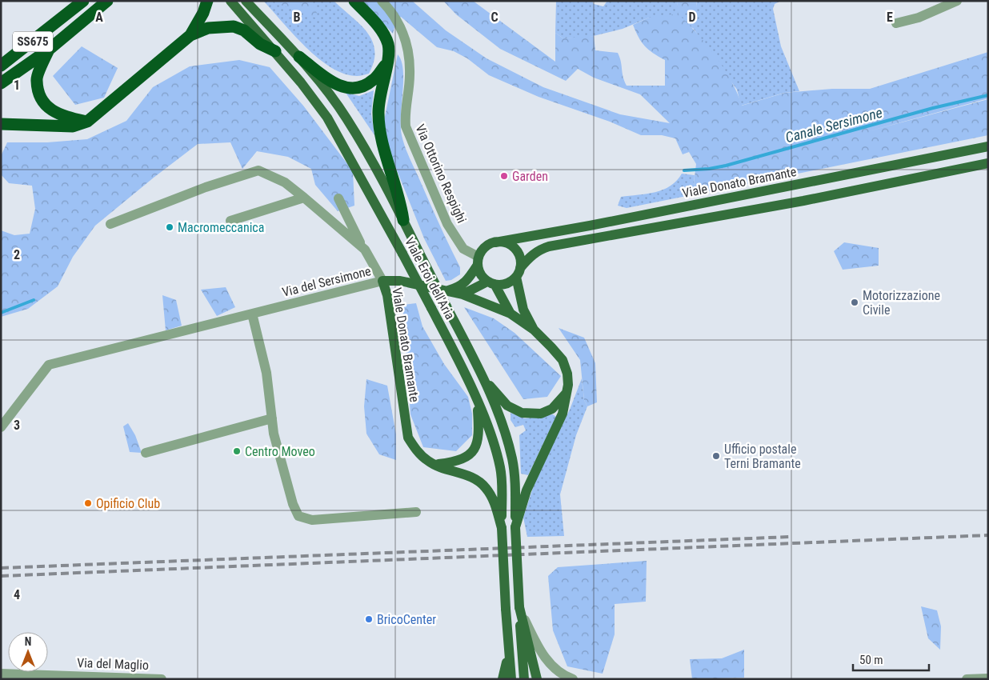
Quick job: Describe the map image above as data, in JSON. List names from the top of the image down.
{
  "streets": {
    "highway": ["SS675"],
    "main road": ["Viale Donato Bramante", "Viale Eroi dell'Aria"],
    "street": ["Via Ottorino Respighi", "Via del Sersimone", "Via del Maglio"]
  },
  "crossings": [
    ["Via Ottorino Respighi", "Viale Donato Bramante"],
    ["Viale Donato Bramante", "Viale Eroi dell'Aria"],
    ["Viale Donato Bramante", "Via del Sersimone"]
  ],
  "water": ["Canale Sersimone"],
  "places": [
    "Garden",
    "Macromeccanica",
    "Motorizzazione Civile",
    "Centro Moveo",
    "Ufficio postale Terni Bramante",
    "Opificio Club",
    "BricoCenter"
  ],
  "scale_bar": "50 m",
  "north": "top",
  "grid": {
    "columns": [
      "A",
      "B",
      "C",
      "D",
      "E"
    ],
    "rows": [
      "1",
      "2",
      "3",
      "4"
    ]
  }
}
